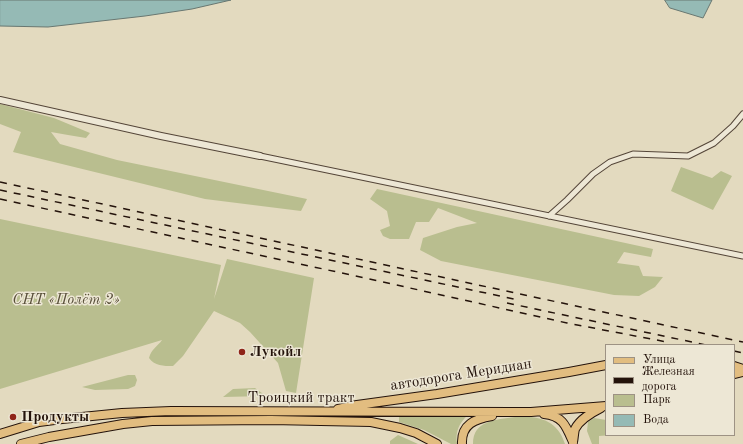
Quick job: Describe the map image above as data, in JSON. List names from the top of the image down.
{
  "streets": {
    "main road": ["автодорога Меридиан", "Троицкий тракт"]
  },
  "crossings": [
    ["автодорога Меридиан", "Троицкий тракт"]
  ],
  "parks": ["СНТ «Полёт 2»"],
  "places": ["Лукойл", "Продукты"],
  "legend": [
    "Улица",
    "Железная дорога",
    "Парк",
    "Вода"
  ]
}
